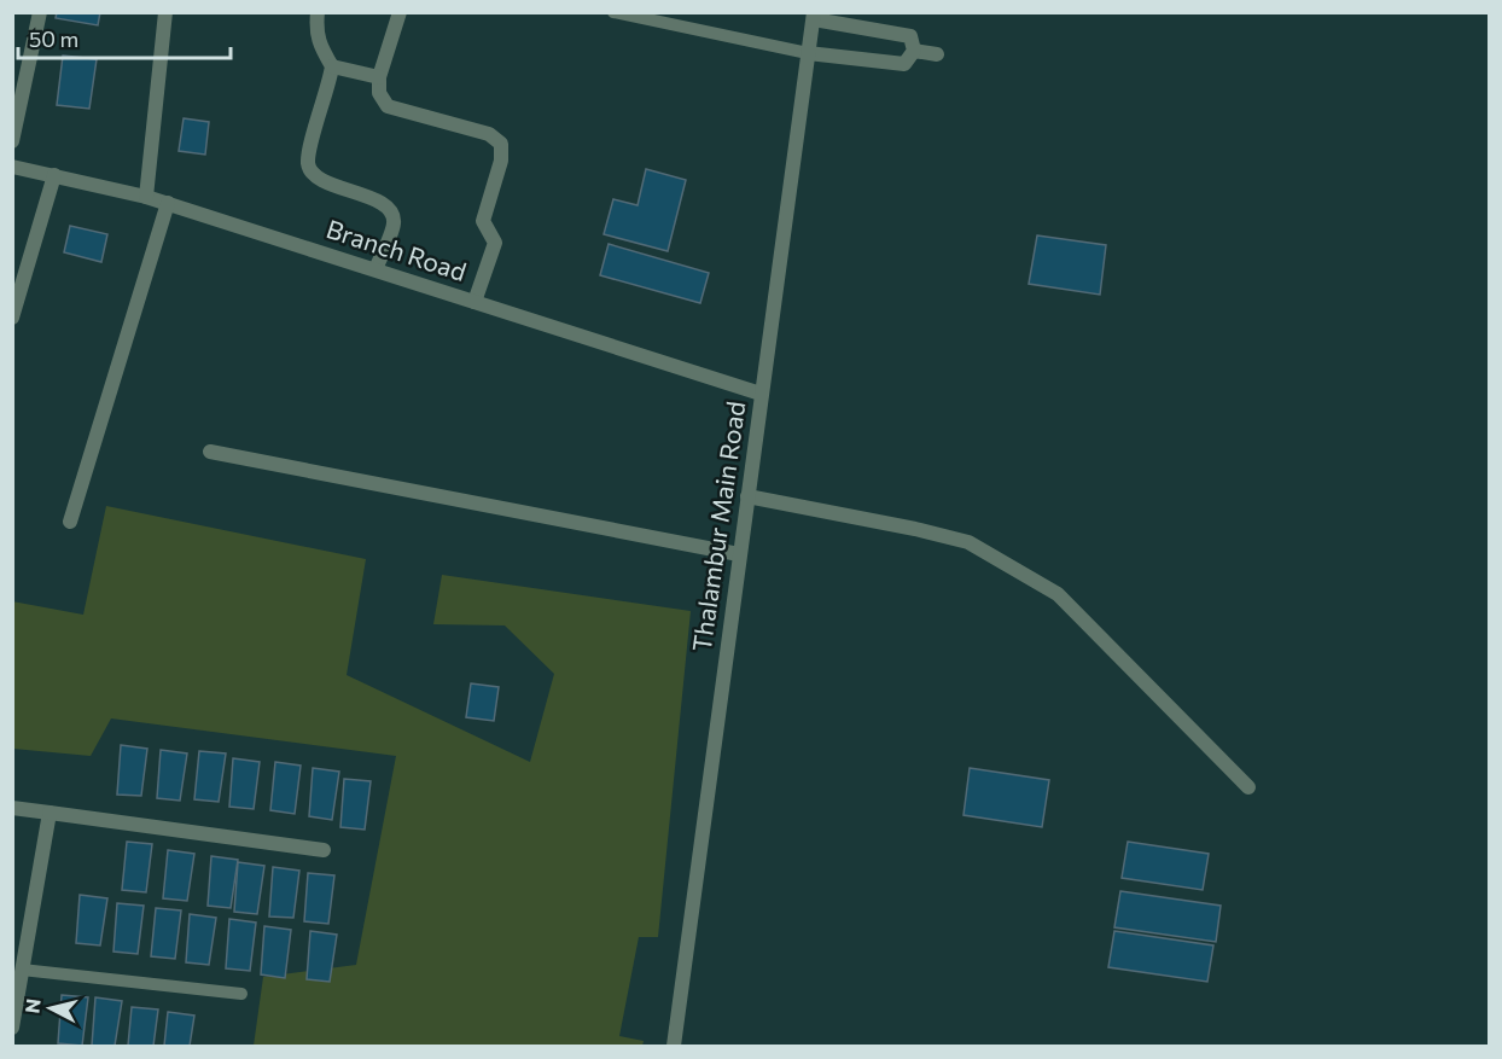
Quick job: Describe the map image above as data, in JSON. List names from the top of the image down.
{
  "streets": {
    "street": ["Branch Road", "Thalambur Main Road"]
  },
  "crossings": [
    ["Branch Road", "Thalambur Main Road"]
  ],
  "scale_bar": "50 m",
  "north": "left"
}
